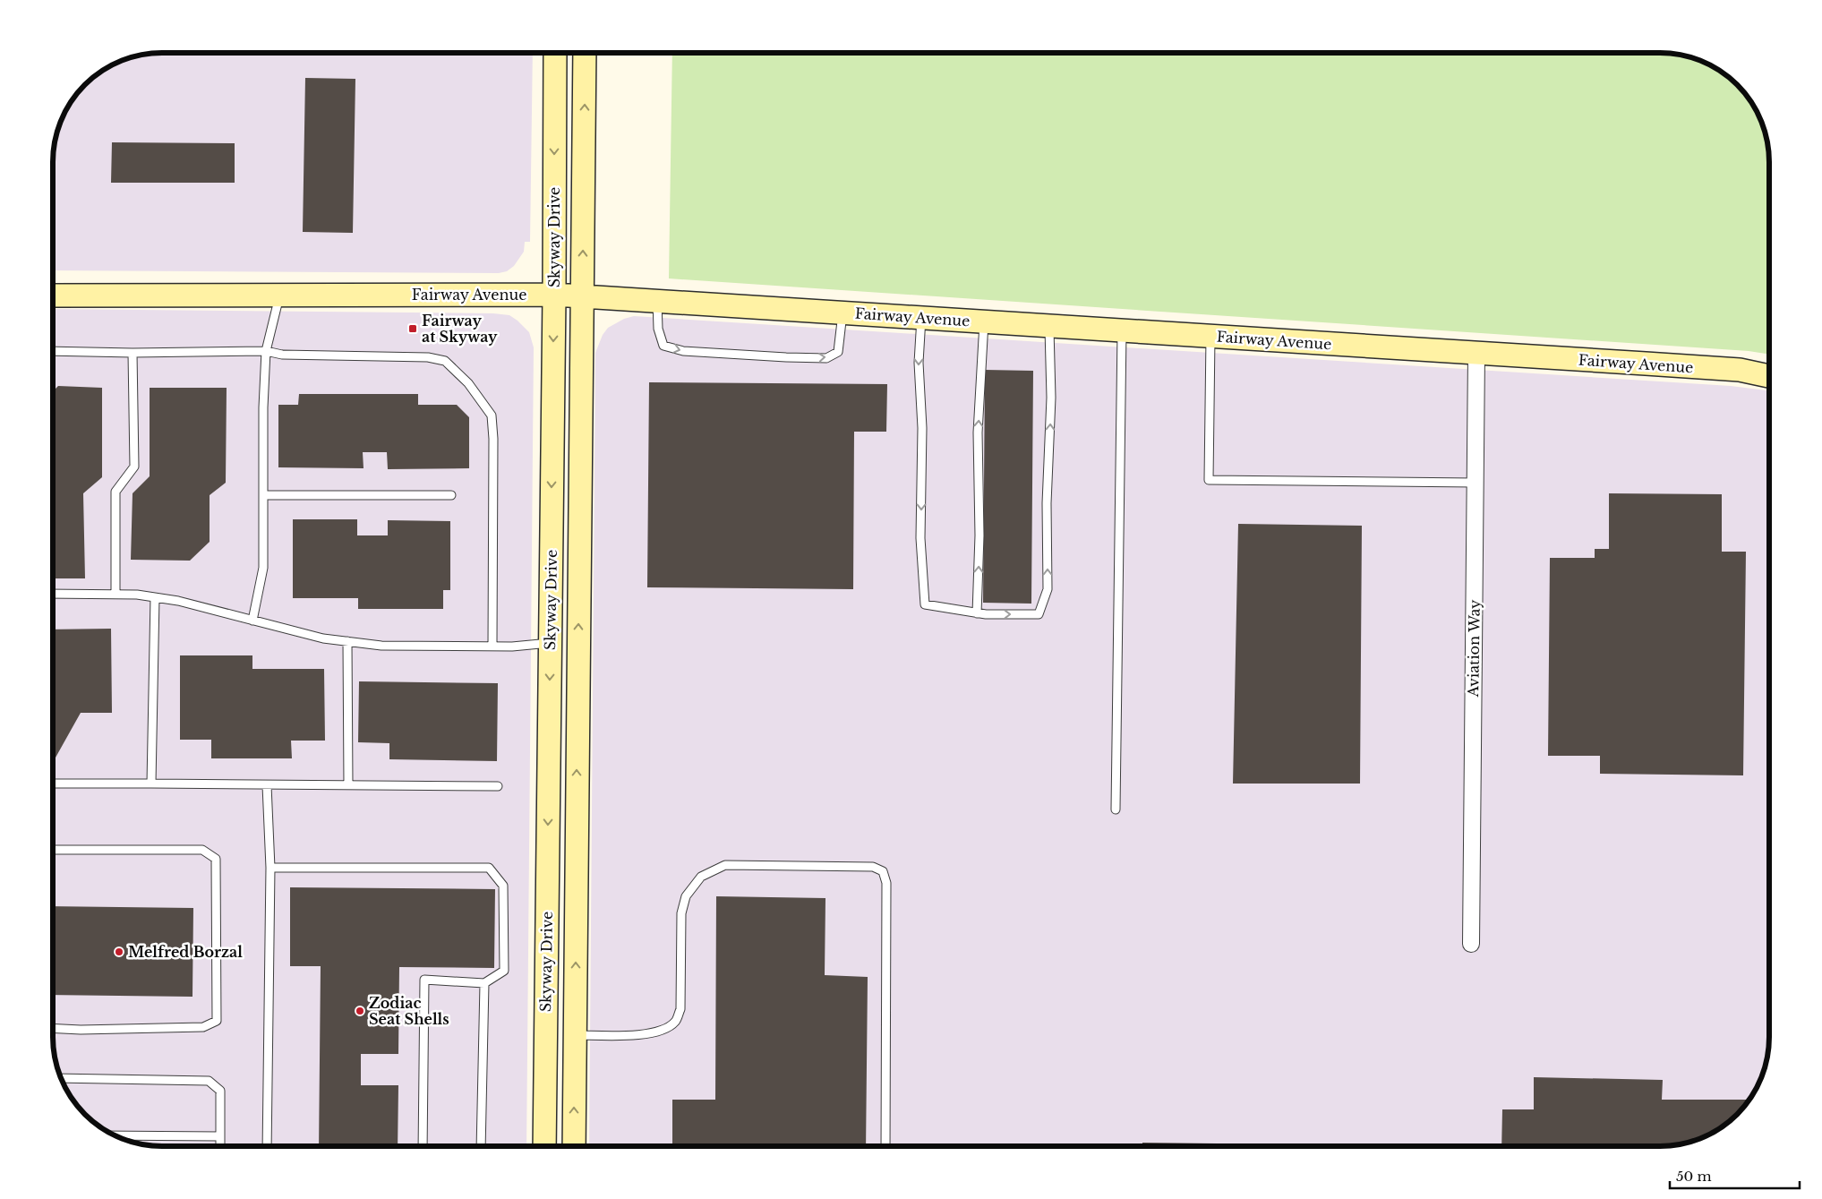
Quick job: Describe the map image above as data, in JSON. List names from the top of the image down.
{
  "streets": {
    "main road": ["Skyway Drive", "Fairway Avenue"],
    "street": ["Aviation Way"]
  },
  "crossings": [
    ["Skyway Drive", "Fairway Avenue"],
    ["Fairway Avenue", "Aviation Way"]
  ],
  "places": {
    "transit": ["Fairway at Skyway"],
    "other": ["Melfred Borzal", "Zodiac Seat Shells"]
  },
  "scale_bar": "50 m"
}
